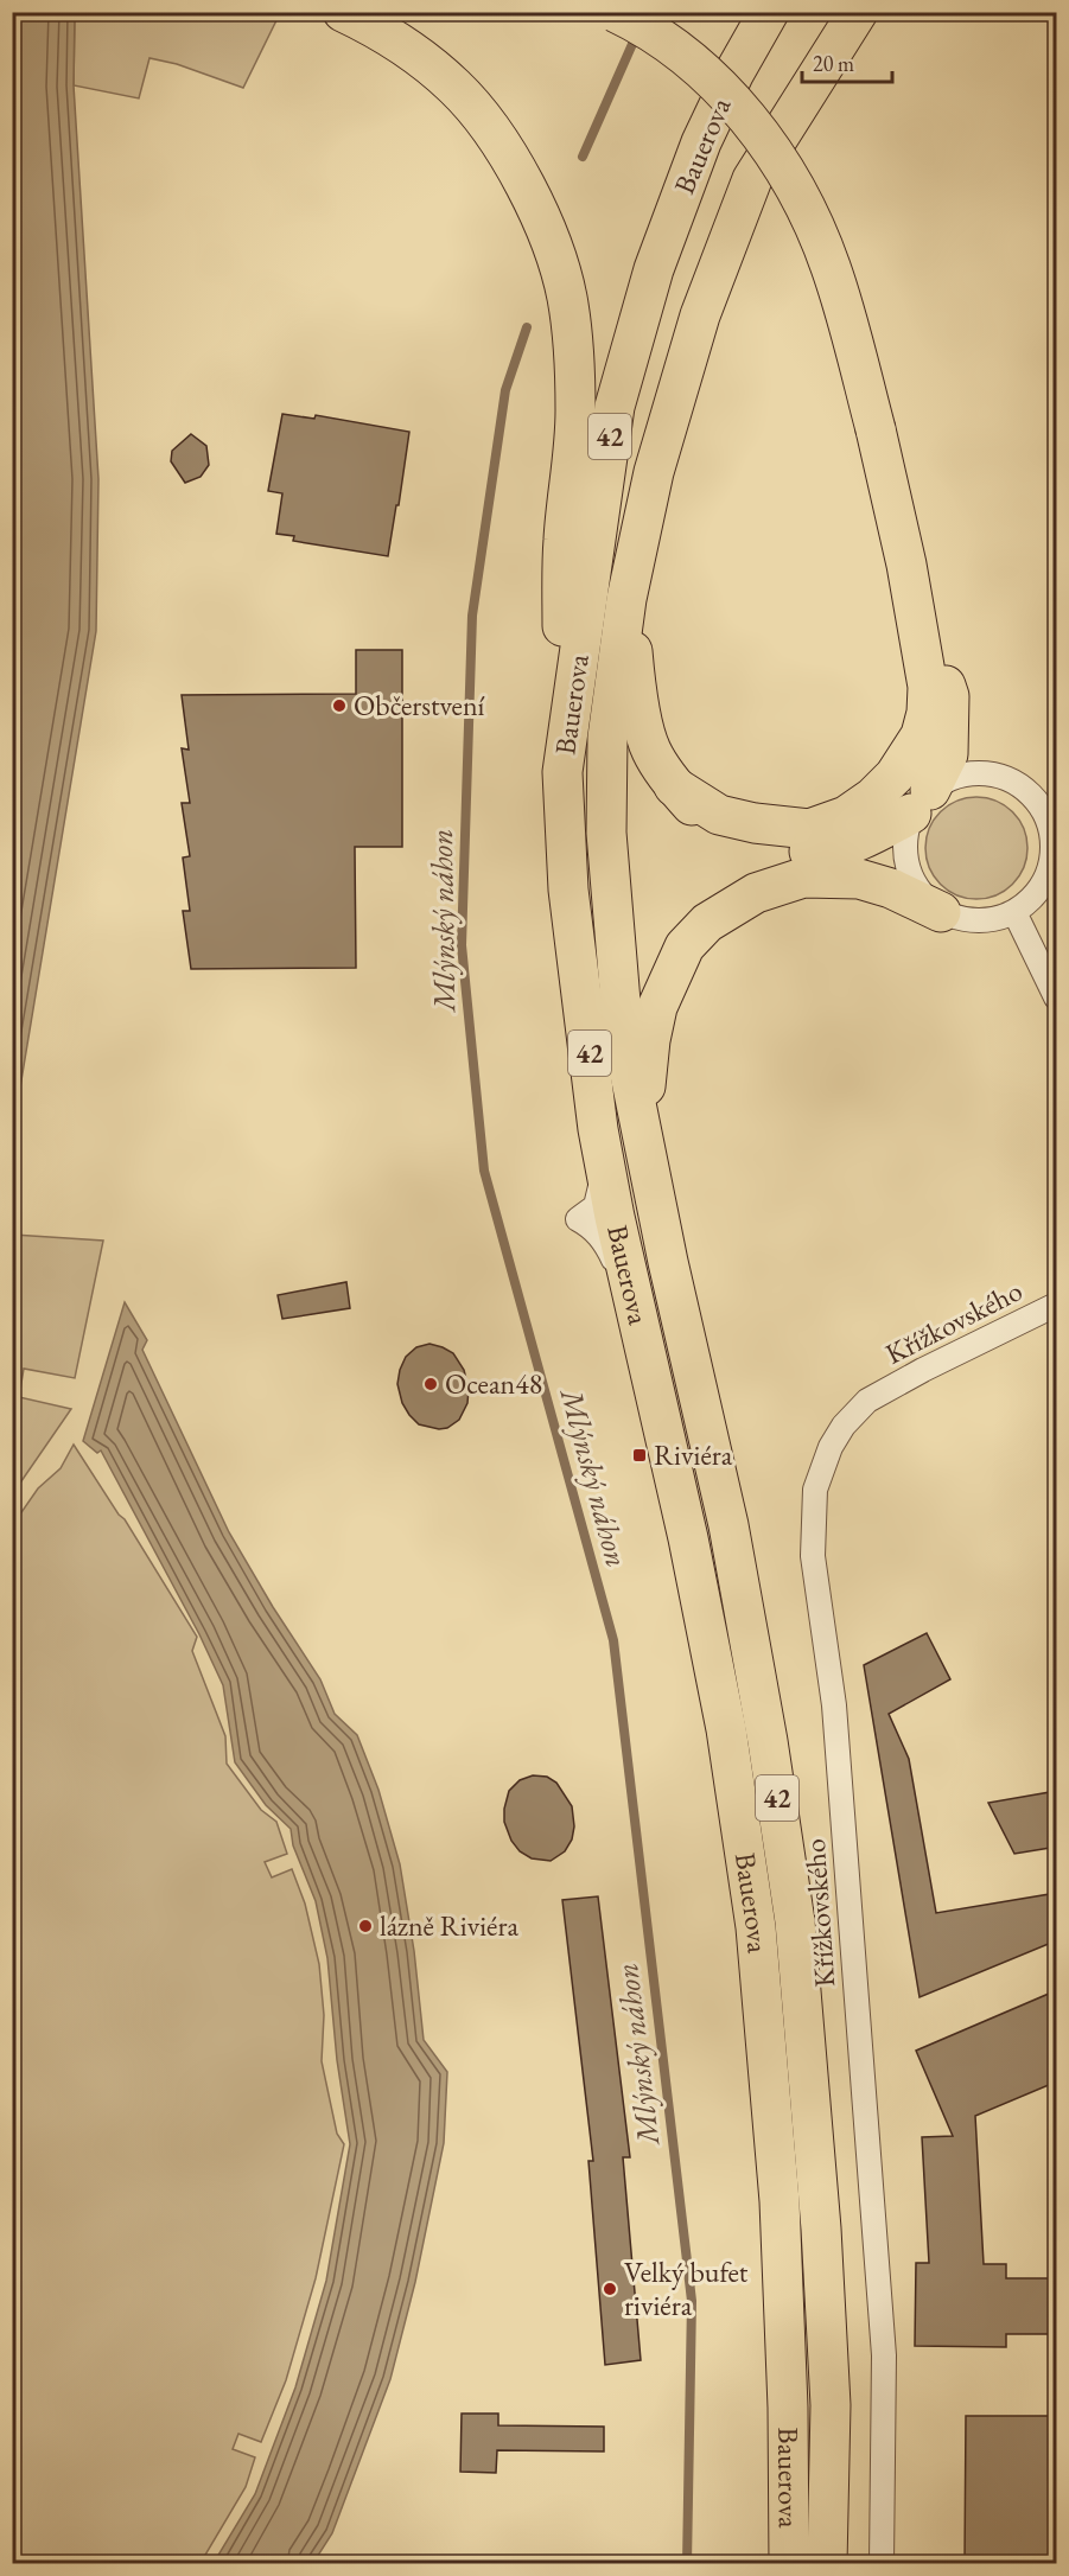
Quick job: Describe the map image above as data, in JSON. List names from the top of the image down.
{
  "streets": {
    "highway": ["Bauerova", "42"],
    "street": ["Křížkovského"]
  },
  "crossings": [
    ["Bauerova", "42"]
  ],
  "water": ["Mlýnský náhon"],
  "places": {
    "other": [
      "Občerstvení",
      "Ocean48",
      "lázně Riviéra",
      "Velký bufet riviéra"
    ],
    "transit": ["Riviéra"]
  },
  "scale_bar": "20 m"
}
